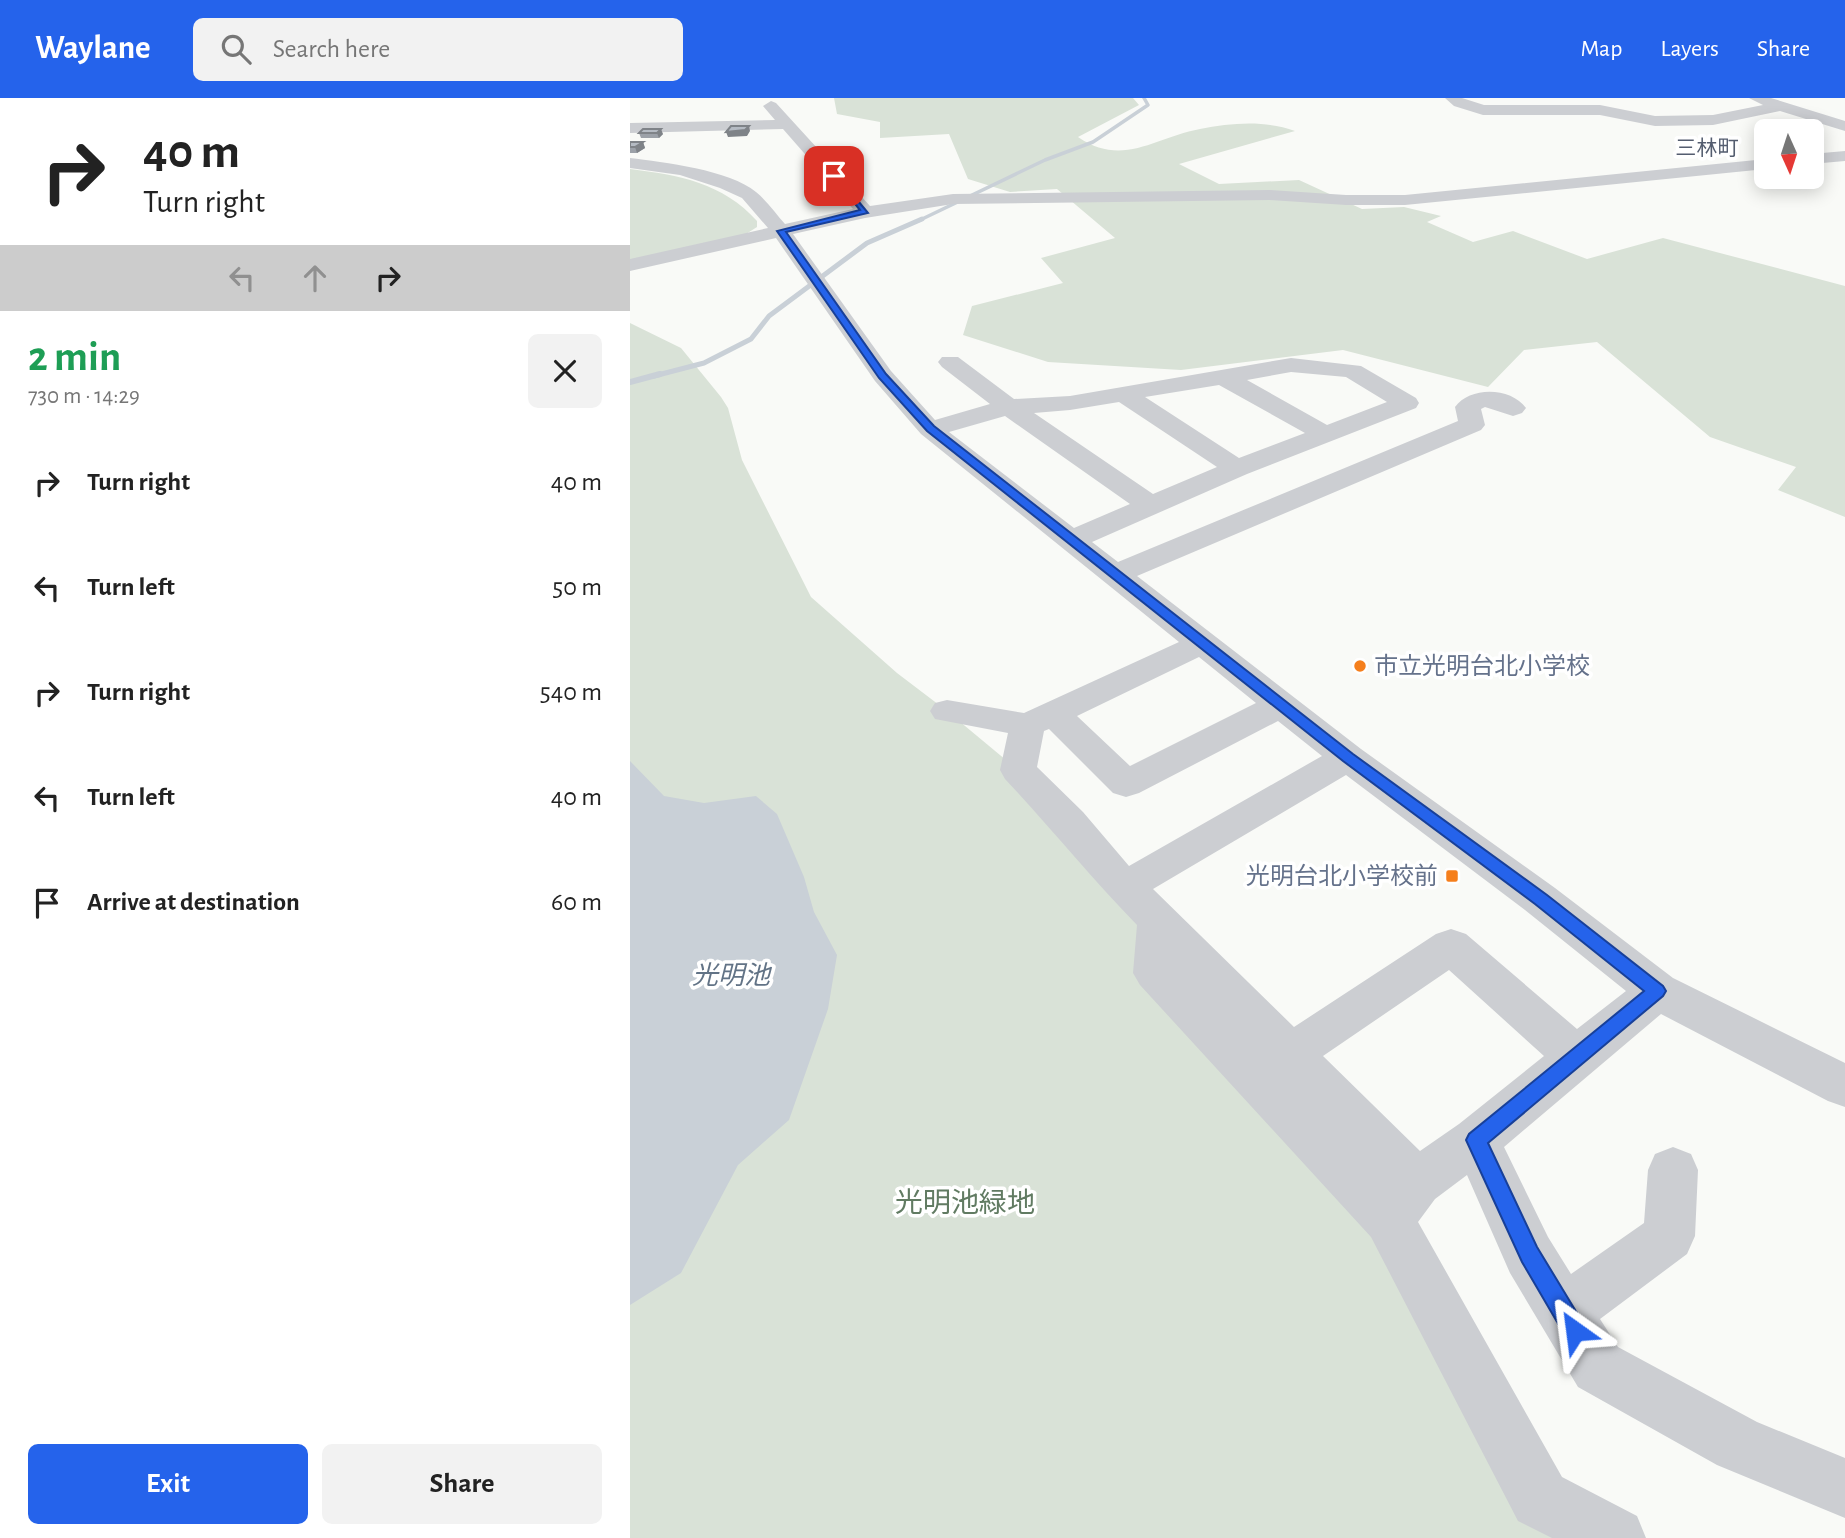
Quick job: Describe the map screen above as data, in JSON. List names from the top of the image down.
{
  "districts": ["三林町"],
  "water": ["光明池"],
  "parks": ["光明池緑地"],
  "places": {
    "other": ["市立光明台北小学校"],
    "transit": ["光明台北小学校前"]
  },
  "north": "bottom",
  "page": {
    "header": "Waylane",
    "search": "Search here",
    "nav": ["Map", "Layers", "Share"],
    "turn": ["40 m", "Turn right"],
    "heading": ["2 min", "730 m · 14:29"],
    "list": [
      {
        "name": "Turn right",
        "value": "40 m"
      },
      {
        "name": "Turn left",
        "value": "50 m"
      },
      {
        "name": "Turn right",
        "value": "540 m"
      },
      {
        "name": "Turn left",
        "value": "40 m"
      },
      {
        "name": "Arrive at destination",
        "value": "60 m"
      }
    ],
    "buttons": ["Exit", "Share"]
  }
}
